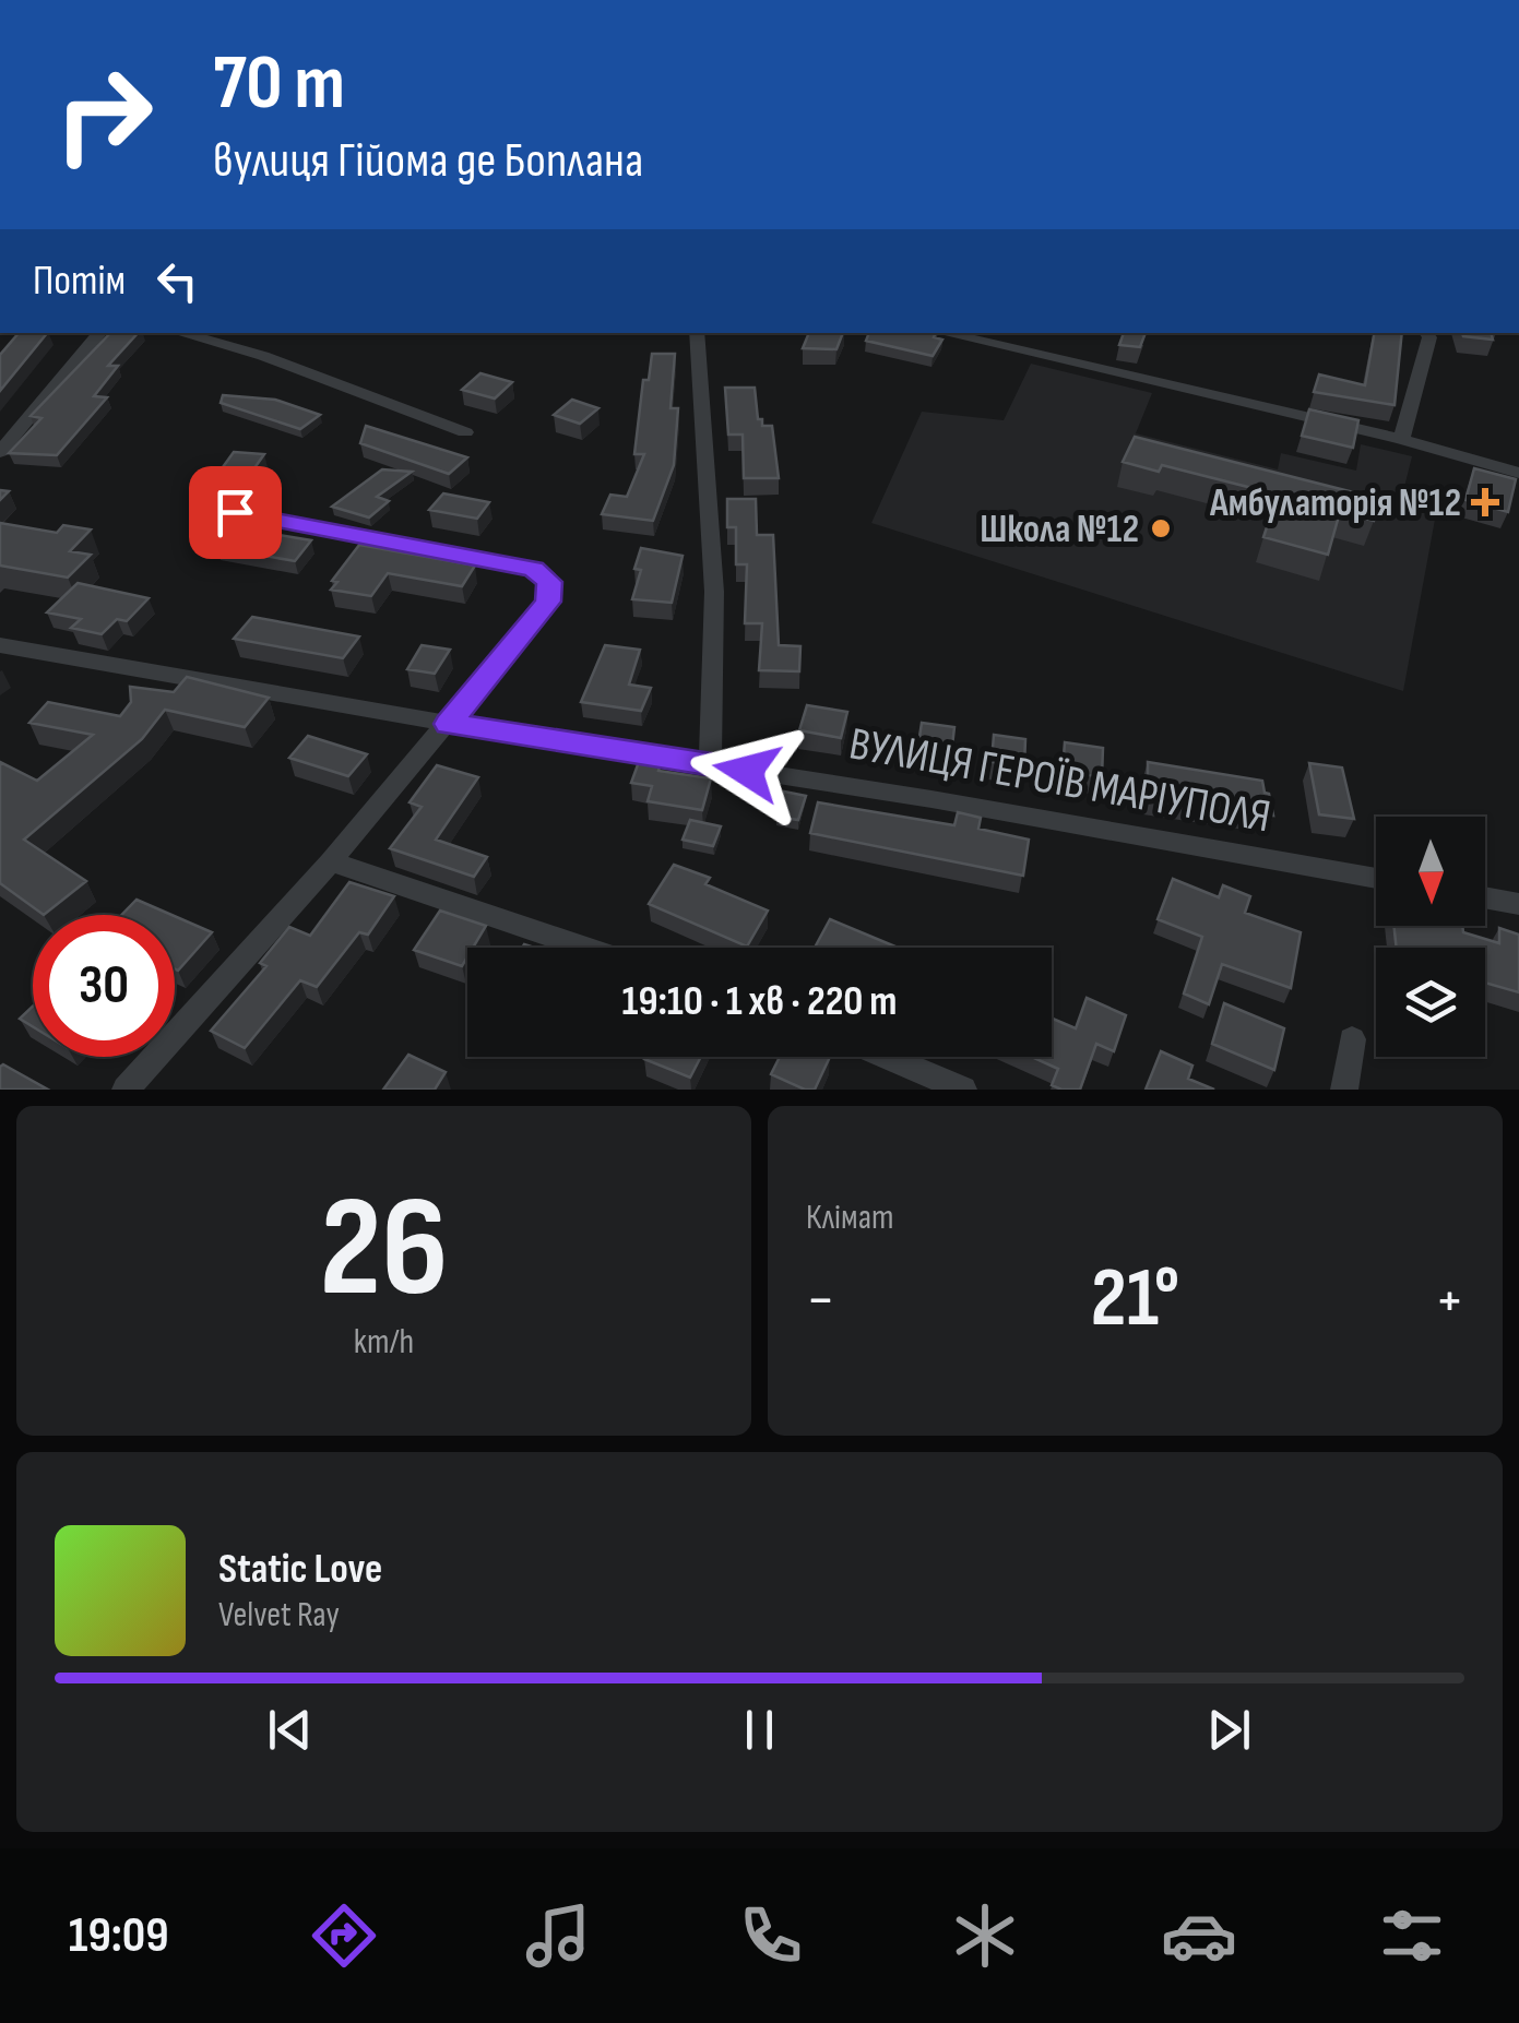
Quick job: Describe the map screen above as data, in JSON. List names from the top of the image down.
{
  "streets": {
    "street": ["ВУЛИЦЯ ГЕРОЇВ МАРІУПОЛЯ"]
  },
  "places": {
    "health": ["Амбулаторія №12"],
    "other": ["Школа №12"]
  },
  "north": "bottom",
  "page": {
    "turn": ["70 m", "вулиця Гійома де Боплана"],
    "then": "Потім",
    "limit": "30",
    "trip": "19:10 · 1 хв · 220 m",
    "tile": [
      ["26", "km/h"],
      "Клімат"
    ],
    "heat": ["−", "21°", "+"],
    "song": ["Static Love", "Velvet Ray"],
    "tabs": "19:09"
  }
}
